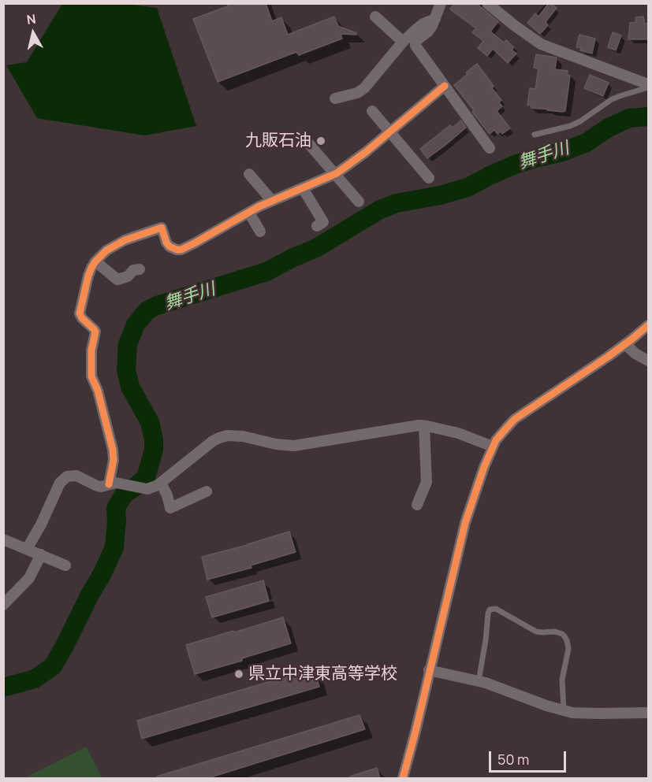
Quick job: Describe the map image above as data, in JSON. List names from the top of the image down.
{
  "water": ["舞手川"],
  "places": ["九販石油", "県立中津東高等学校"],
  "scale_bar": "50 m",
  "north": "top"
}
